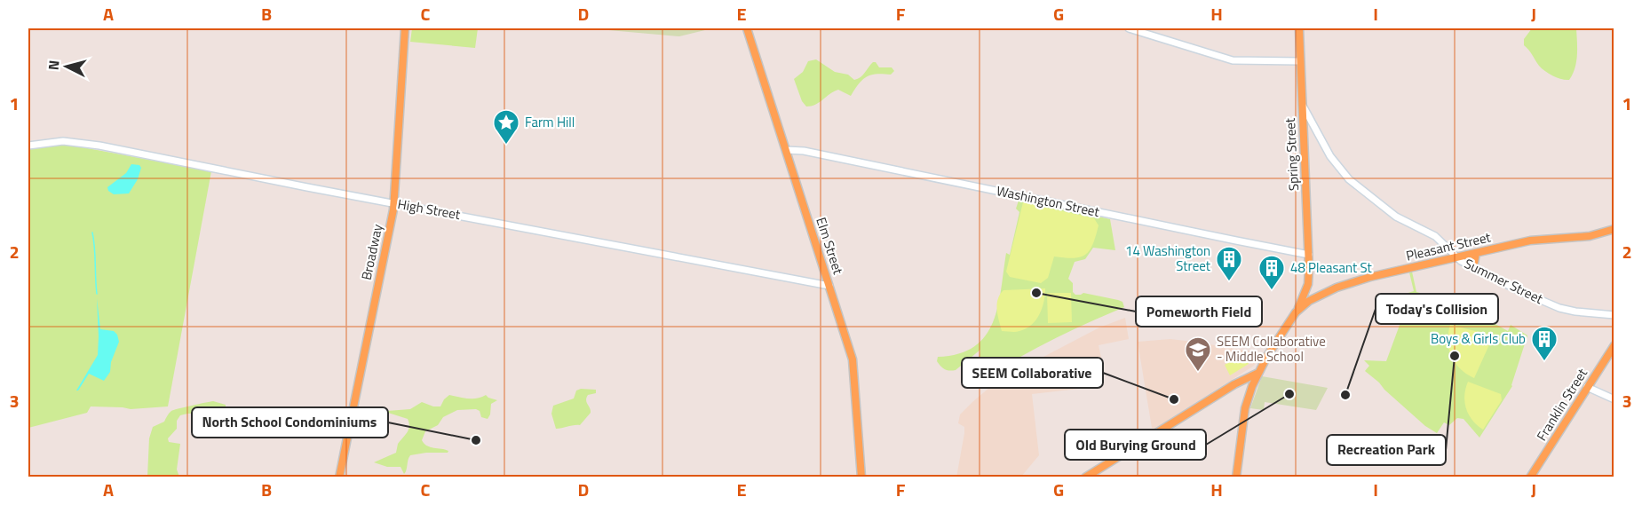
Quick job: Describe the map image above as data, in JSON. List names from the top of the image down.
{
  "streets": {
    "main road": [
      "Spring Street",
      "Elm Street",
      "Pleasant Street",
      "Broadway",
      "Franklin Street"
    ],
    "street": ["Washington Street", "High Street", "Summer Street"]
  },
  "crossings": [
    ["Spring Street", "Washington Street"],
    ["Spring Street", "Pleasant Street"],
    ["Spring Street", "Summer Street"],
    ["Washington Street", "Elm Street"],
    ["High Street", "Elm Street"],
    ["High Street", "Broadway"],
    ["Pleasant Street", "Summer Street"]
  ],
  "places": {
    "place": ["Farm Hill"],
    "building": ["14 Washington Street", "48 Pleasant St", "Boys & Girls Club"],
    "other": [
      "Pomeworth Field",
      "Recreation Park",
      "Old Burying Ground",
      "Today's Collision",
      "SEEM Collaborative",
      "North School Condominiums"
    ],
    "school or university": ["SEEM Collaborative - Middle School"]
  },
  "north": "left",
  "grid": {
    "columns": [
      "A",
      "B",
      "C",
      "D",
      "E",
      "F",
      "G",
      "H",
      "I",
      "J"
    ],
    "rows": ["1", "2", "3"]
  }
}
